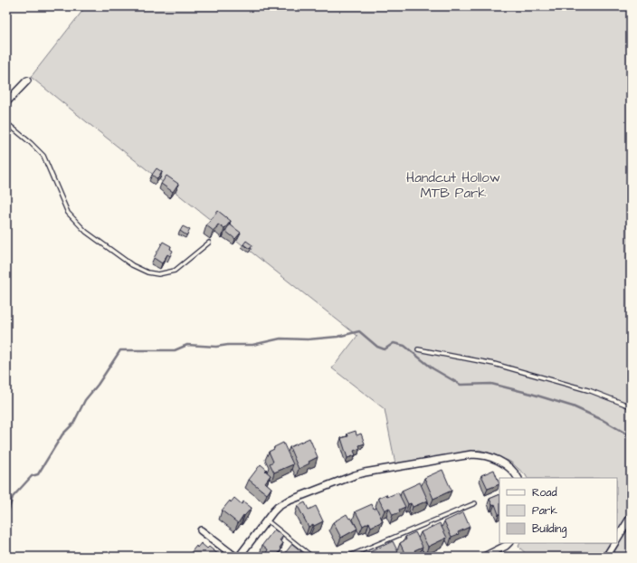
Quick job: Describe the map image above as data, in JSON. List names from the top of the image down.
{
  "parks": ["Handcut Hollow MTB Park"],
  "legend": ["Road", "Park", "Building"]
}
